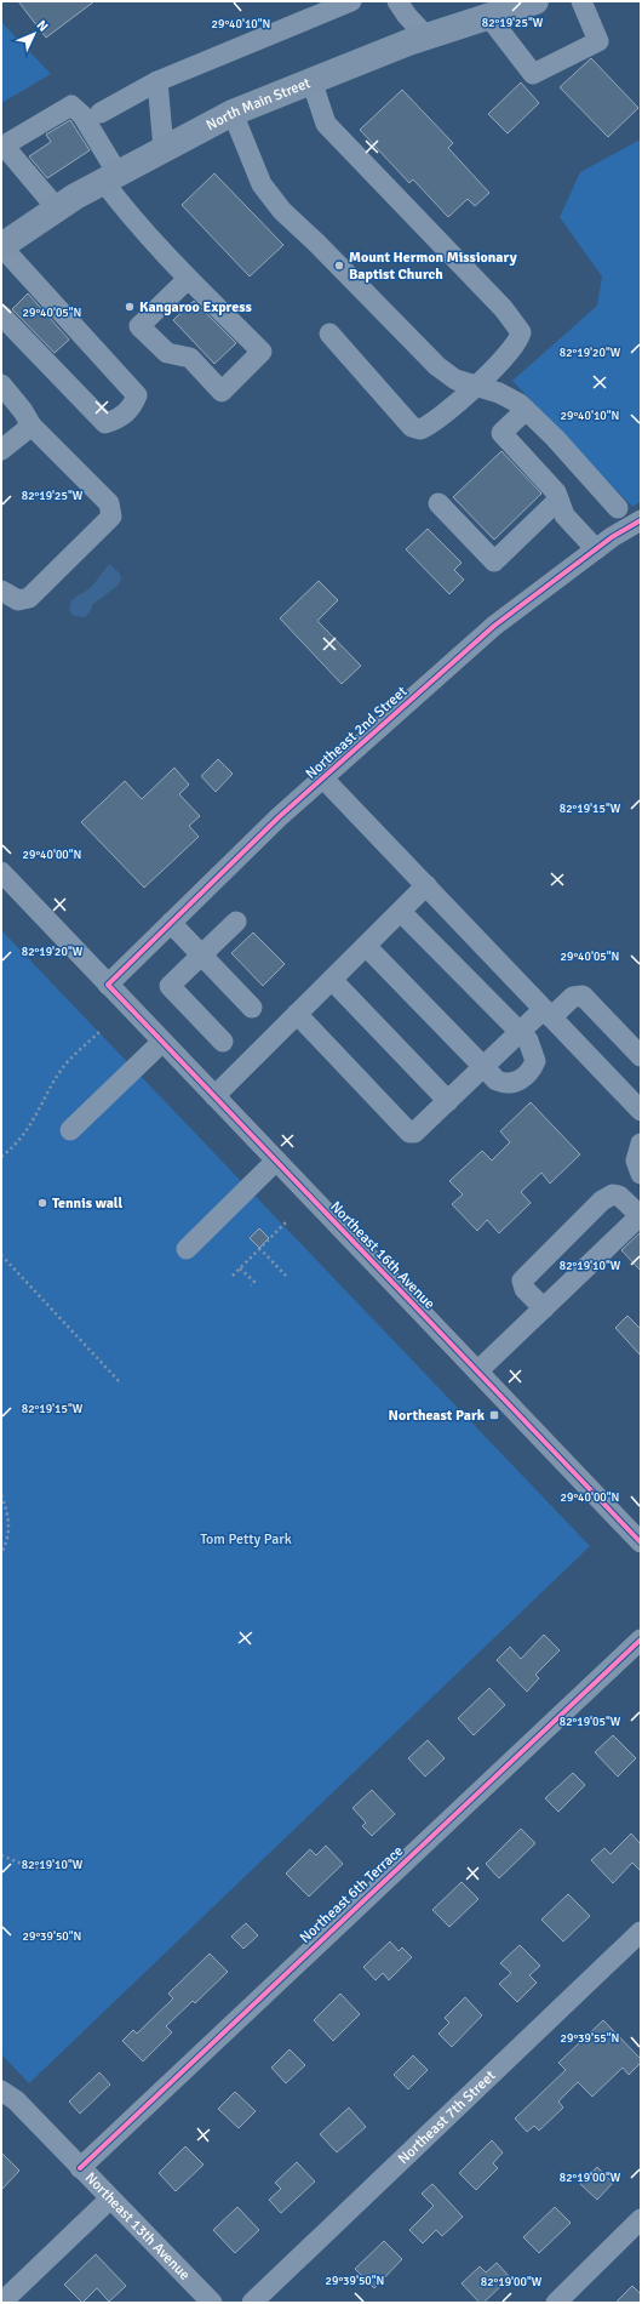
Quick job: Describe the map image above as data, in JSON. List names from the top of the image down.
{
  "streets": {
    "main road": ["North Main Street"],
    "street": [
      "Northeast 2nd Street",
      "Northeast 16th Avenue",
      "Northeast 6th Terrace",
      "Northeast 7th Street",
      "Northeast 13th Avenue"
    ]
  },
  "crossings": [
    ["Northeast 2nd Street", "Northeast 16th Avenue"],
    ["Northeast 6th Terrace", "Northeast 13th Avenue"]
  ],
  "parks": ["Tom Petty Park"],
  "places": {
    "other": ["Mount Hermon Missionary Baptist Church", "Kangaroo Express", "Tennis wall"],
    "transit": ["Northeast Park"]
  },
  "north": "top right",
  "coordinates": [
    "82°19'25\"W",
    "29°40'10\"N",
    "29°40'05\"N",
    "82°19'20\"W",
    "82°19'15\"W",
    "29°40'00\"N",
    "82°19'10\"W",
    "82°19'05\"W",
    "29°39'50\"N",
    "29°39'55\"N",
    "82°19'00\"W"
  ]
}
